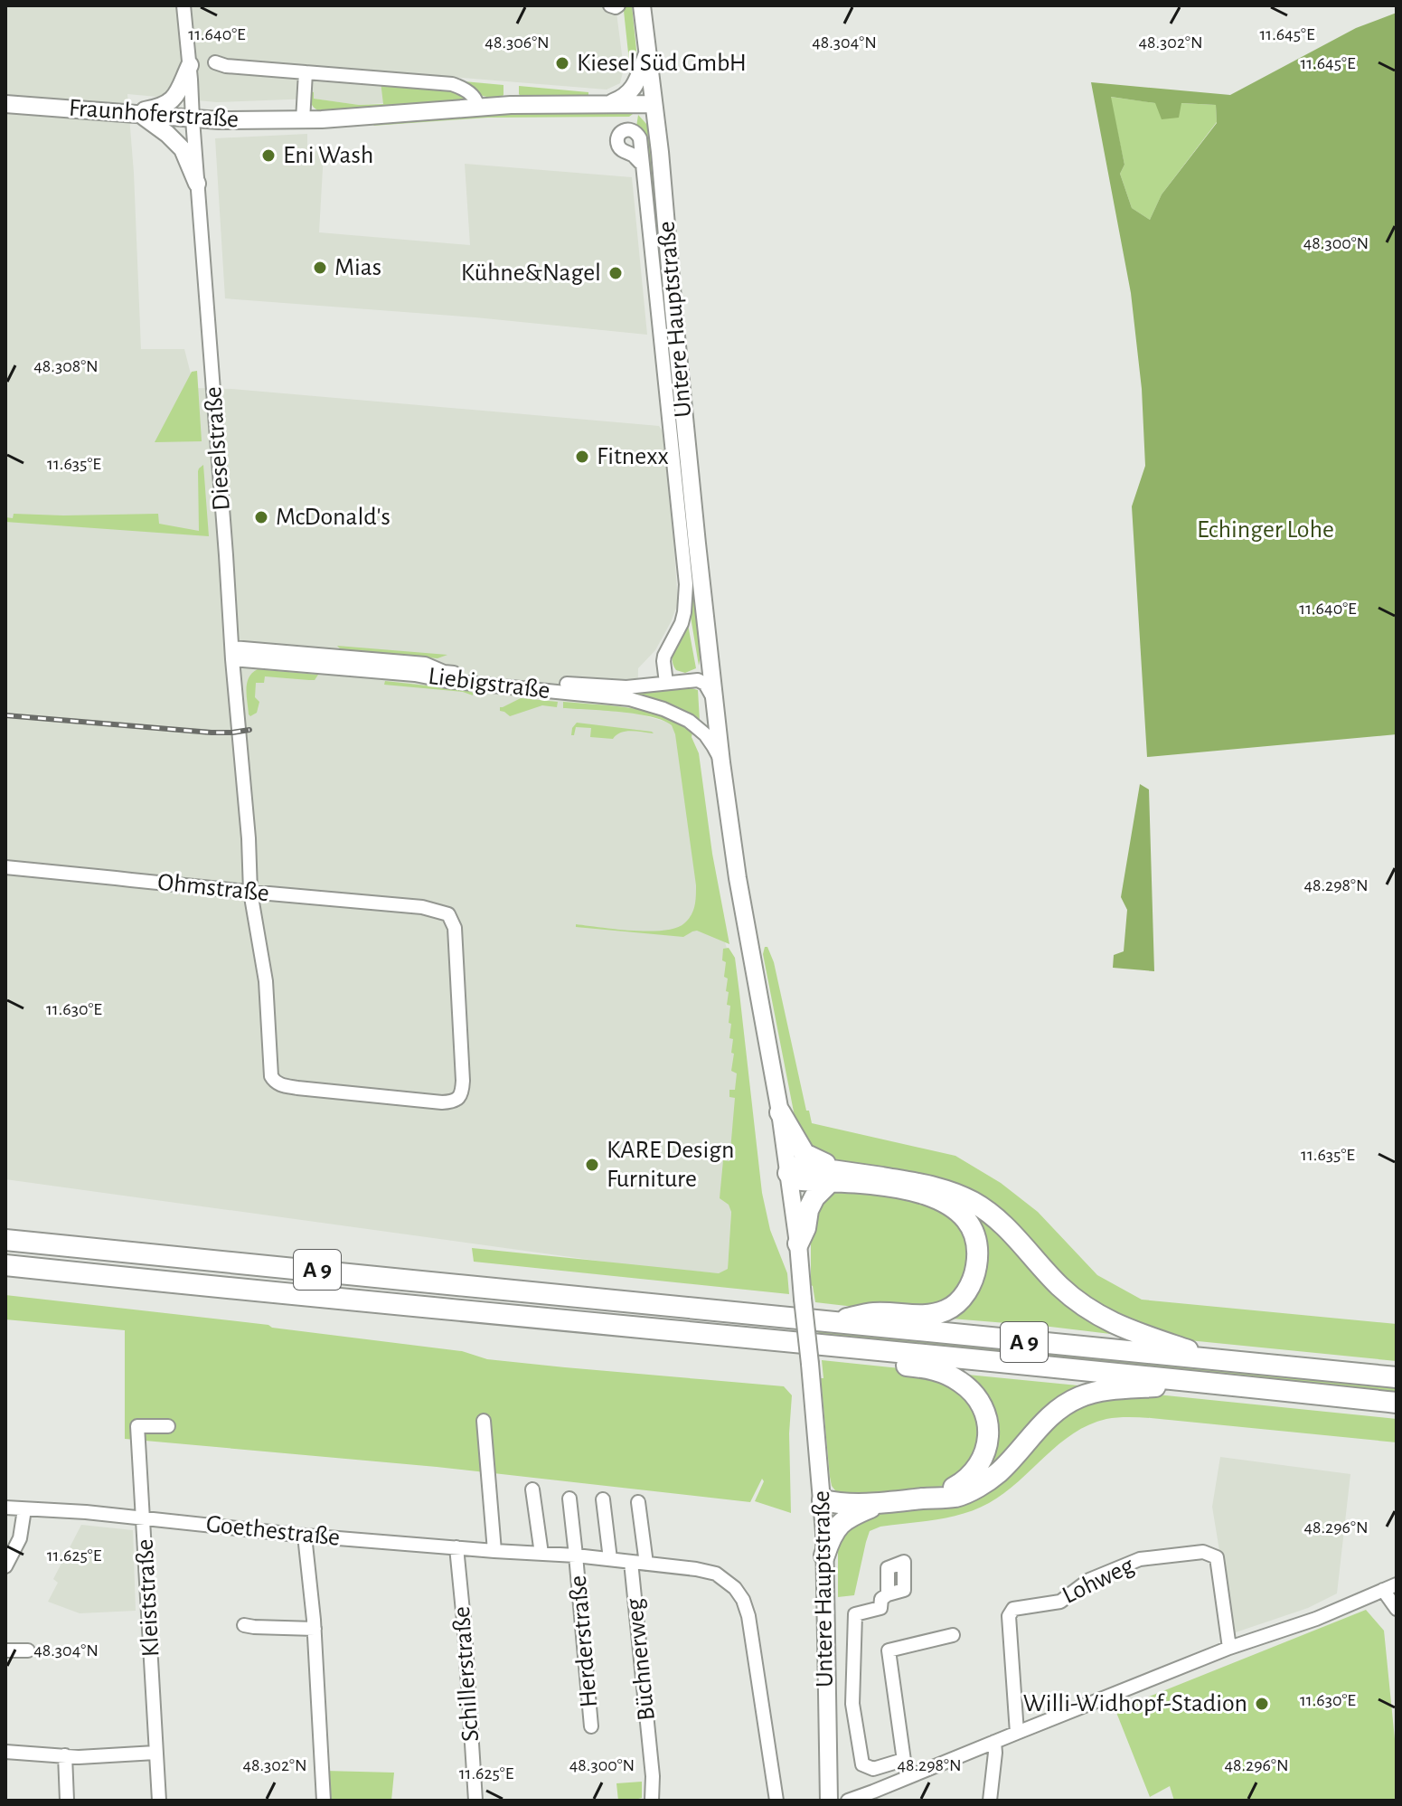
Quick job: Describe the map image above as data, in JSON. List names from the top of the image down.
{
  "streets": {
    "highway": ["A 9"],
    "main road": ["Fraunhoferstraße", "Untere Hauptstraße"],
    "street": [
      "Dieselstraße",
      "Liebigstraße",
      "Ohmstraße",
      "Goethestraße",
      "Lohweg",
      "Kleiststraße",
      "Herderstraße",
      "Büchnerweg",
      "Schillerstraße"
    ]
  },
  "crossings": [
    ["Fraunhoferstraße", "Untere Hauptstraße"],
    ["Fraunhoferstraße", "Dieselstraße"],
    ["Untere Hauptstraße", "Liebigstraße"],
    ["Dieselstraße", "Liebigstraße"],
    ["Dieselstraße", "Ohmstraße"],
    ["Goethestraße", "Kleiststraße"],
    ["Goethestraße", "Herderstraße"],
    ["Goethestraße", "Büchnerweg"],
    ["Goethestraße", "Schillerstraße"]
  ],
  "parks": ["Echinger Lohe"],
  "places": [
    "Kiesel Süd GmbH",
    "Eni Wash",
    "Mias",
    "Kühne&Nagel",
    "Fitnexx",
    "McDonald's",
    "KARE Design Furniture",
    "Willi-Widhopf-Stadion"
  ],
  "coordinates": [
    "11.645°E",
    "11.640°E",
    "48.306°N",
    "48.304°N",
    "48.302°N",
    "48.300°N",
    "48.308°N",
    "11.635°E",
    "48.298°N",
    "11.630°E",
    "48.296°N",
    "11.625°E"
  ]
}
